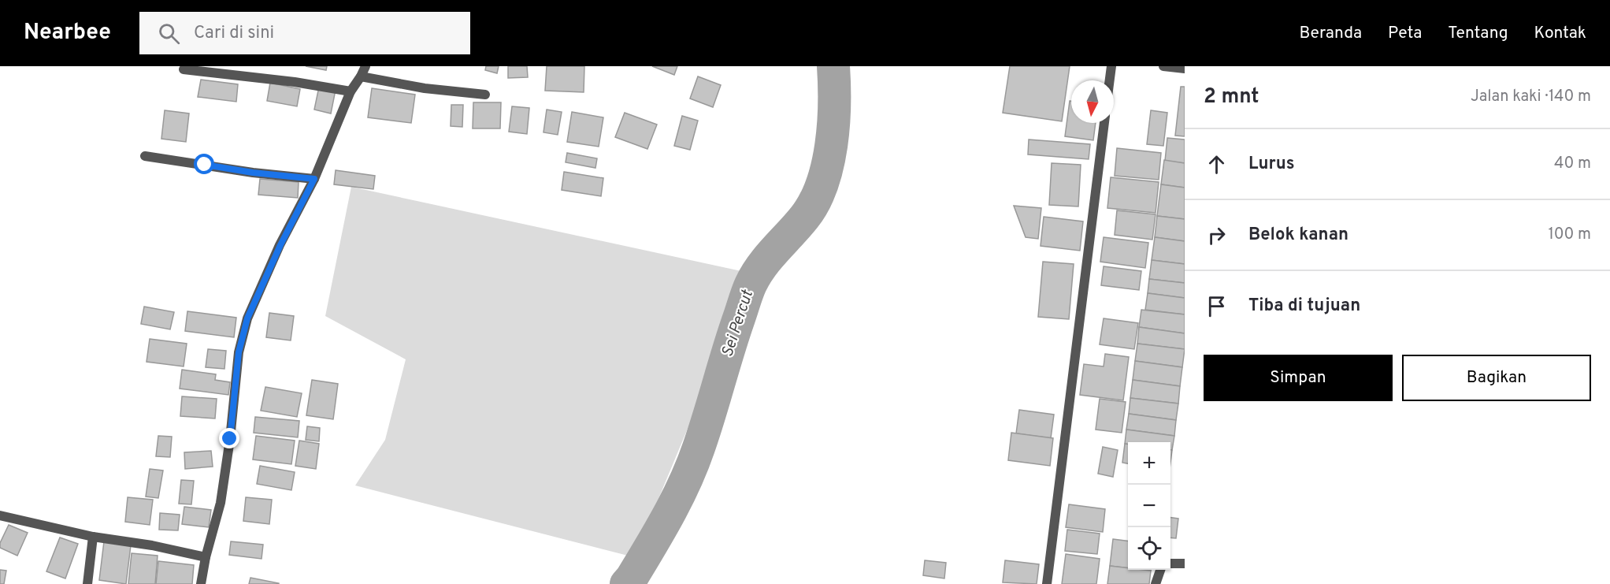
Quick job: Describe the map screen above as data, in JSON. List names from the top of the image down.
{
  "water": ["Sei Percut"],
  "north": "bottom",
  "page": {
    "header": "Nearbee",
    "search": "Cari di sini",
    "nav": [
      "Beranda",
      "Peta",
      "Tentang",
      "Kontak"
    ],
    "heading": ["2 mnt", "Jalan kaki · 140 m"],
    "list": [
      ["Lurus", "40 m"],
      ["Belok kanan", "100 m"],
      "Tiba di tujuan"
    ],
    "buttons": ["Simpan", "Bagikan"],
    "map_buttons": ["+", "−"]
  }
}
